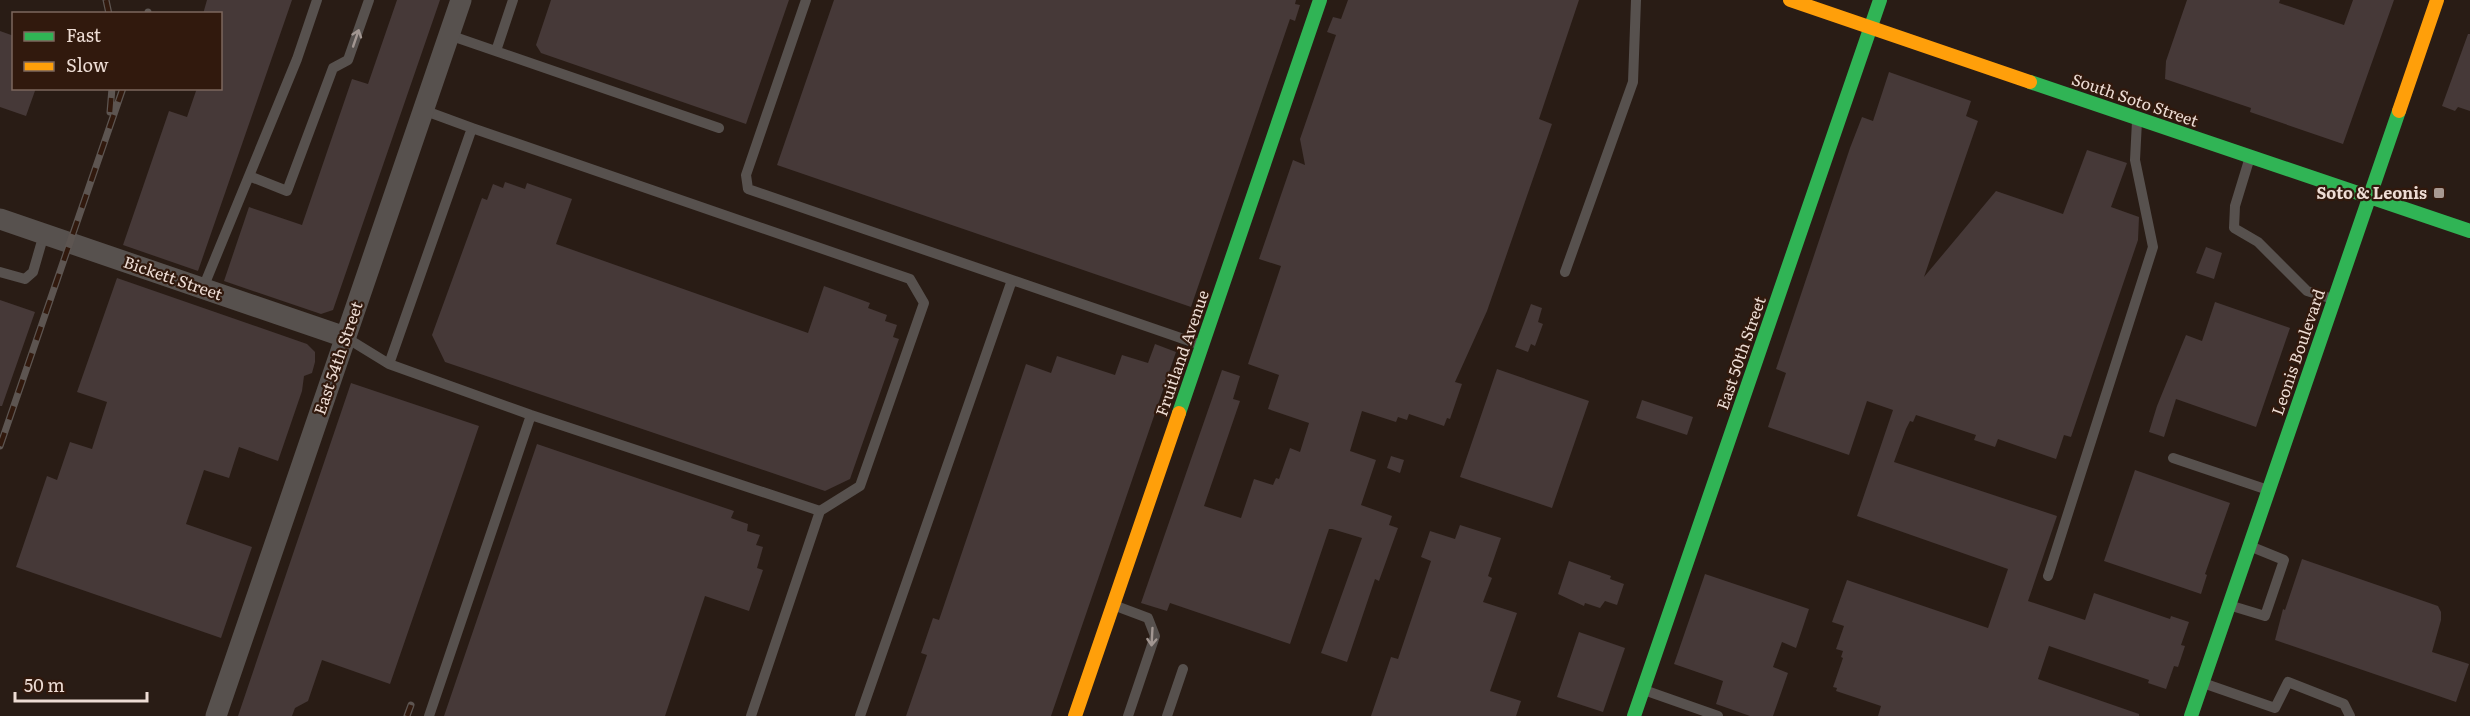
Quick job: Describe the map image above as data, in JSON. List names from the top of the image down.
{
  "streets": {
    "street": [
      "South Soto Street",
      "Bickett Street",
      "Leonis Boulevard",
      "Fruitland Avenue",
      "East 50th Street",
      "East 54th Street"
    ]
  },
  "crossings": [
    ["South Soto Street", "Leonis Boulevard"],
    ["South Soto Street", "East 50th Street"],
    ["Bickett Street", "East 54th Street"]
  ],
  "places": {
    "transit": ["Soto & Leonis"]
  },
  "legend": ["Fast", "Slow"],
  "scale_bar": "50 m"
}
